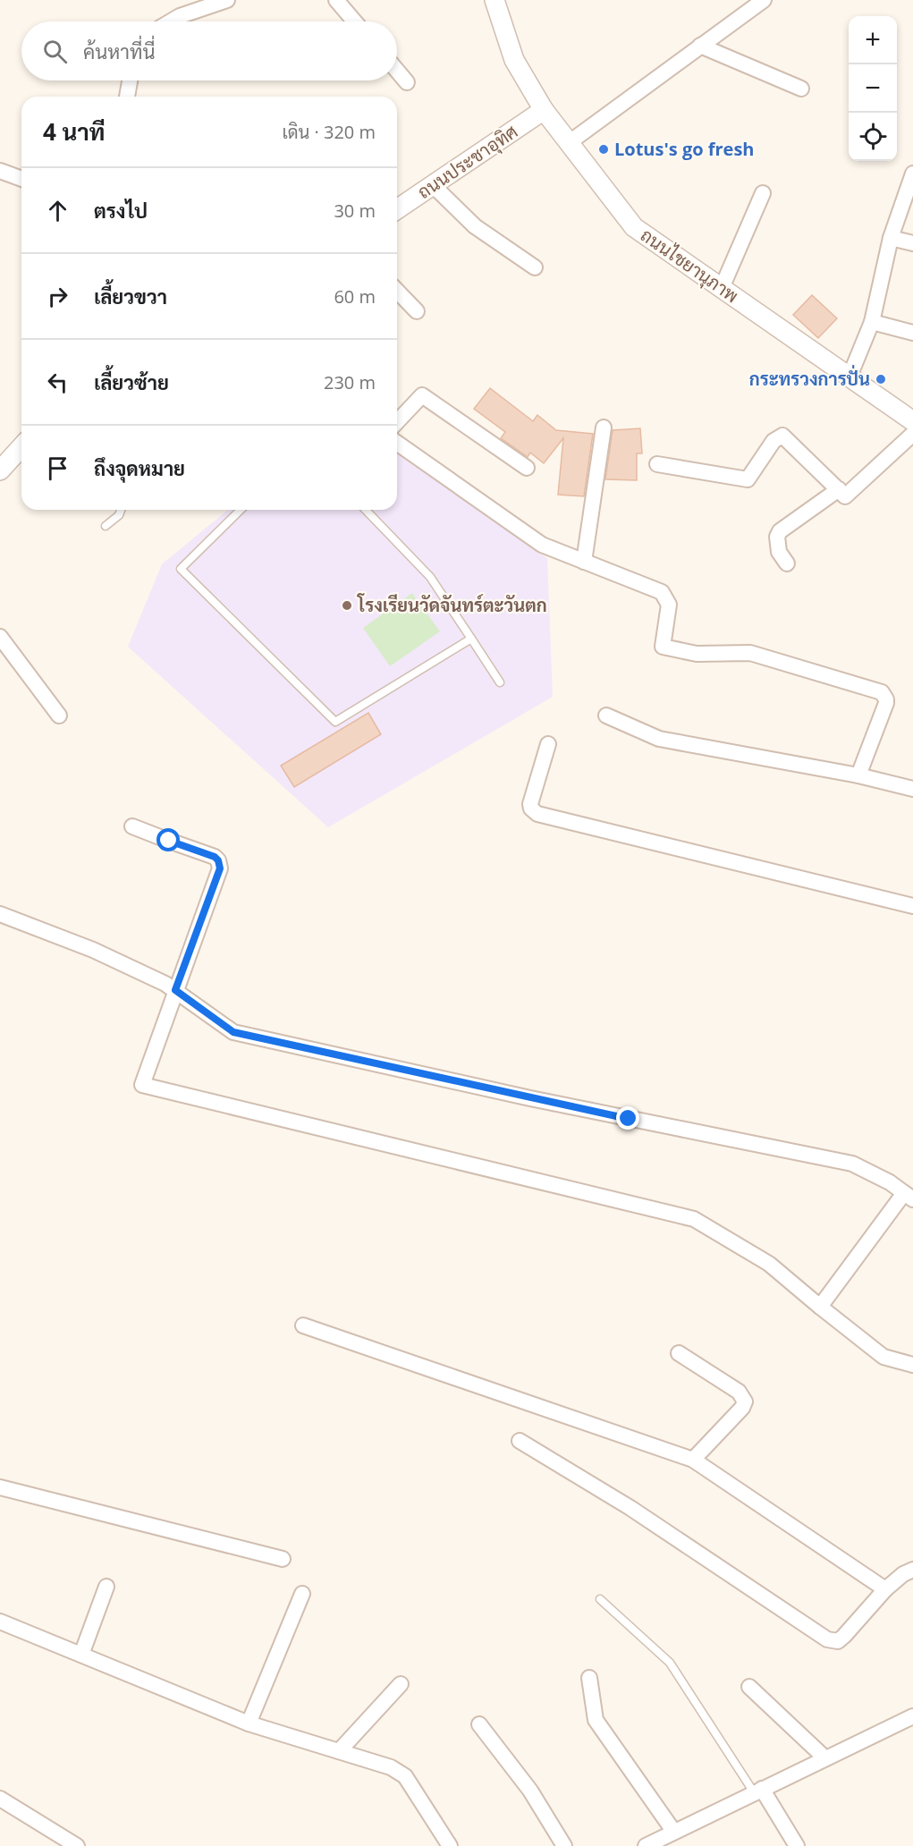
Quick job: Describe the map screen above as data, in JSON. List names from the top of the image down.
{
  "streets": {
    "street": ["ถนนประชาอุทิศ", "ถนนไชยานุภาพ"]
  },
  "crossings": [
    ["ถนนประชาอุทิศ", "ถนนไชยานุภาพ"]
  ],
  "places": ["Lotus's go fresh", "กระทรวงการปั่น", "โรงเรียนวัดจันทร์ตะวันตก"],
  "page": {
    "map_buttons": ["+", "−"],
    "search": "ค้นหาที่นี่",
    "heading": ["4 นาที", "เดิน · 320 m"],
    "list": [
      ["ตรงไป", "30 m"],
      ["เลี้ยวขวา", "60 m"],
      ["เลี้ยวซ้าย", "230 m"],
      "ถึงจุดหมาย"
    ]
  }
}
